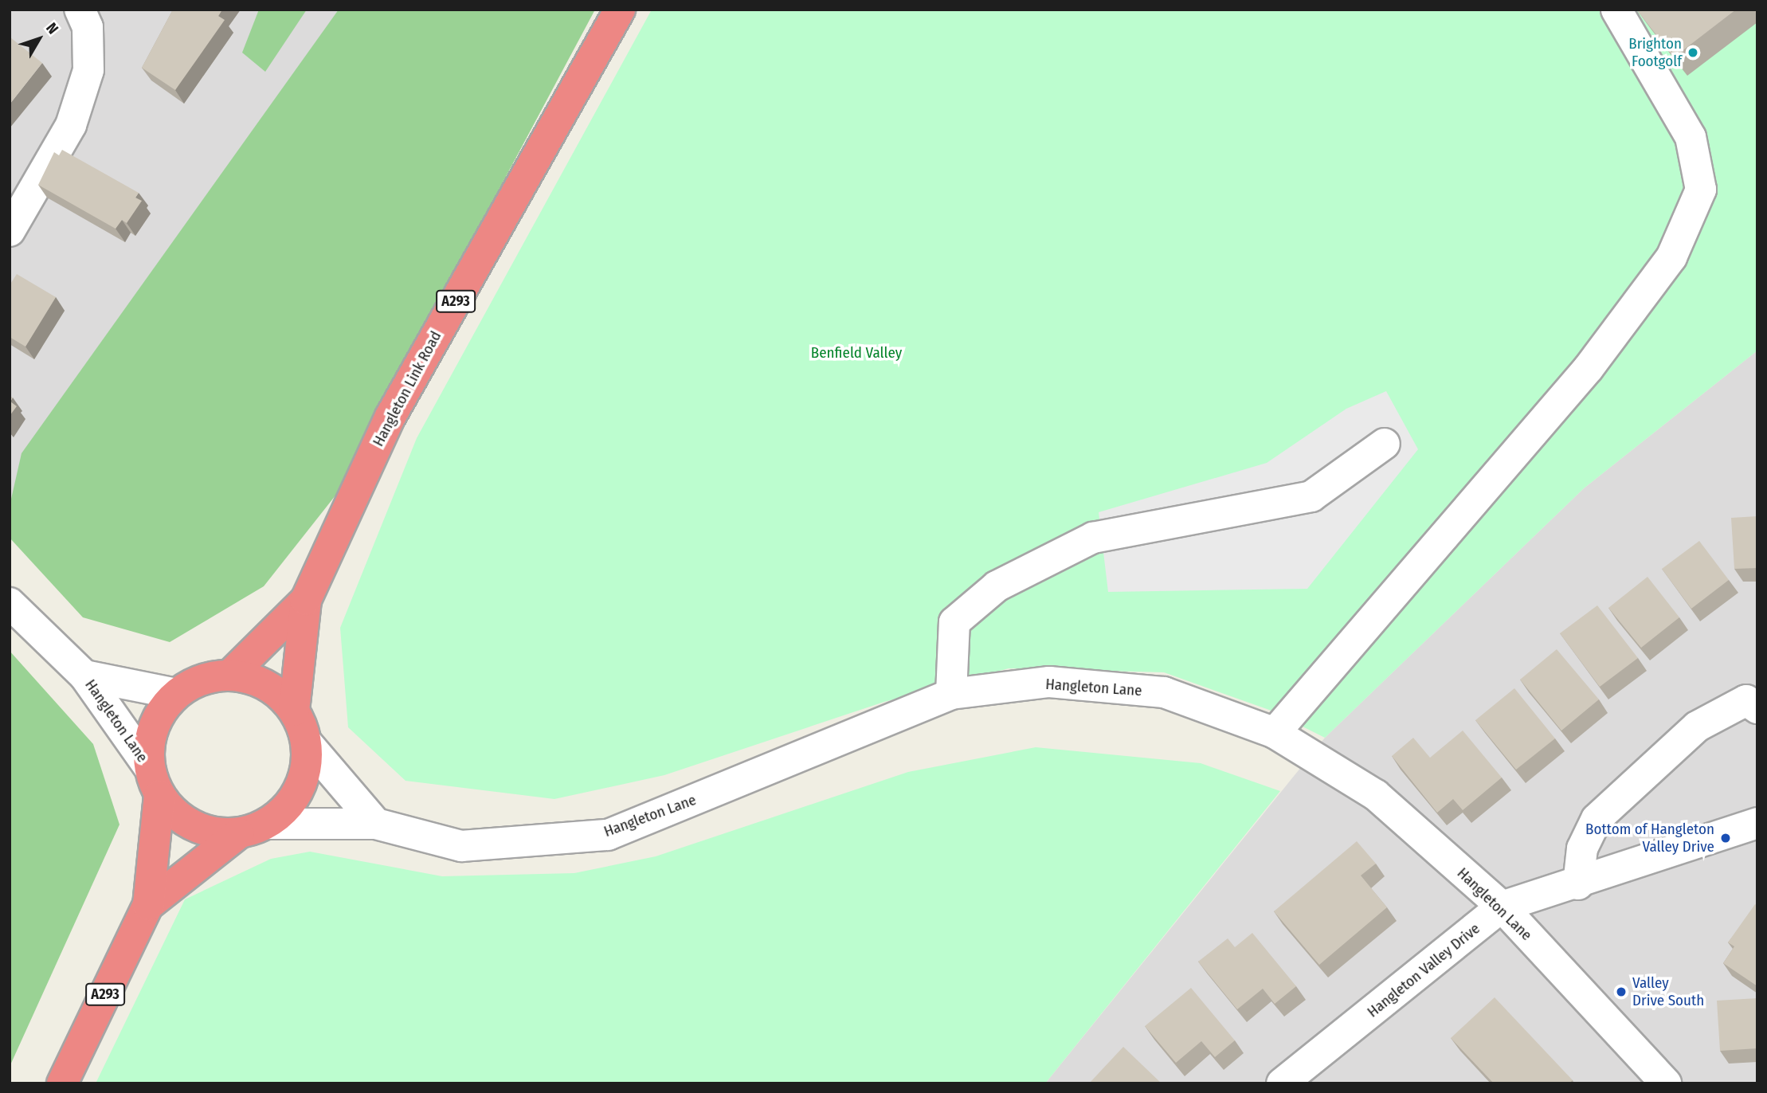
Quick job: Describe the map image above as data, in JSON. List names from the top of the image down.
{
  "streets": {
    "highway": ["A293", "Hangleton Link Road"],
    "street": ["Hangleton Lane", "Hangleton Valley Drive"]
  },
  "crossings": [
    ["A293", "Hangleton Link Road"],
    ["A293", "Hangleton Lane"],
    ["Hangleton Link Road", "Hangleton Lane"],
    ["Hangleton Lane", "Hangleton Valley Drive"]
  ],
  "parks": ["Benfield Valley"],
  "places": ["Brighton Footgolf", "Bottom of Hangleton Valley Drive", "Valley Drive South"],
  "north": "top right"
}
